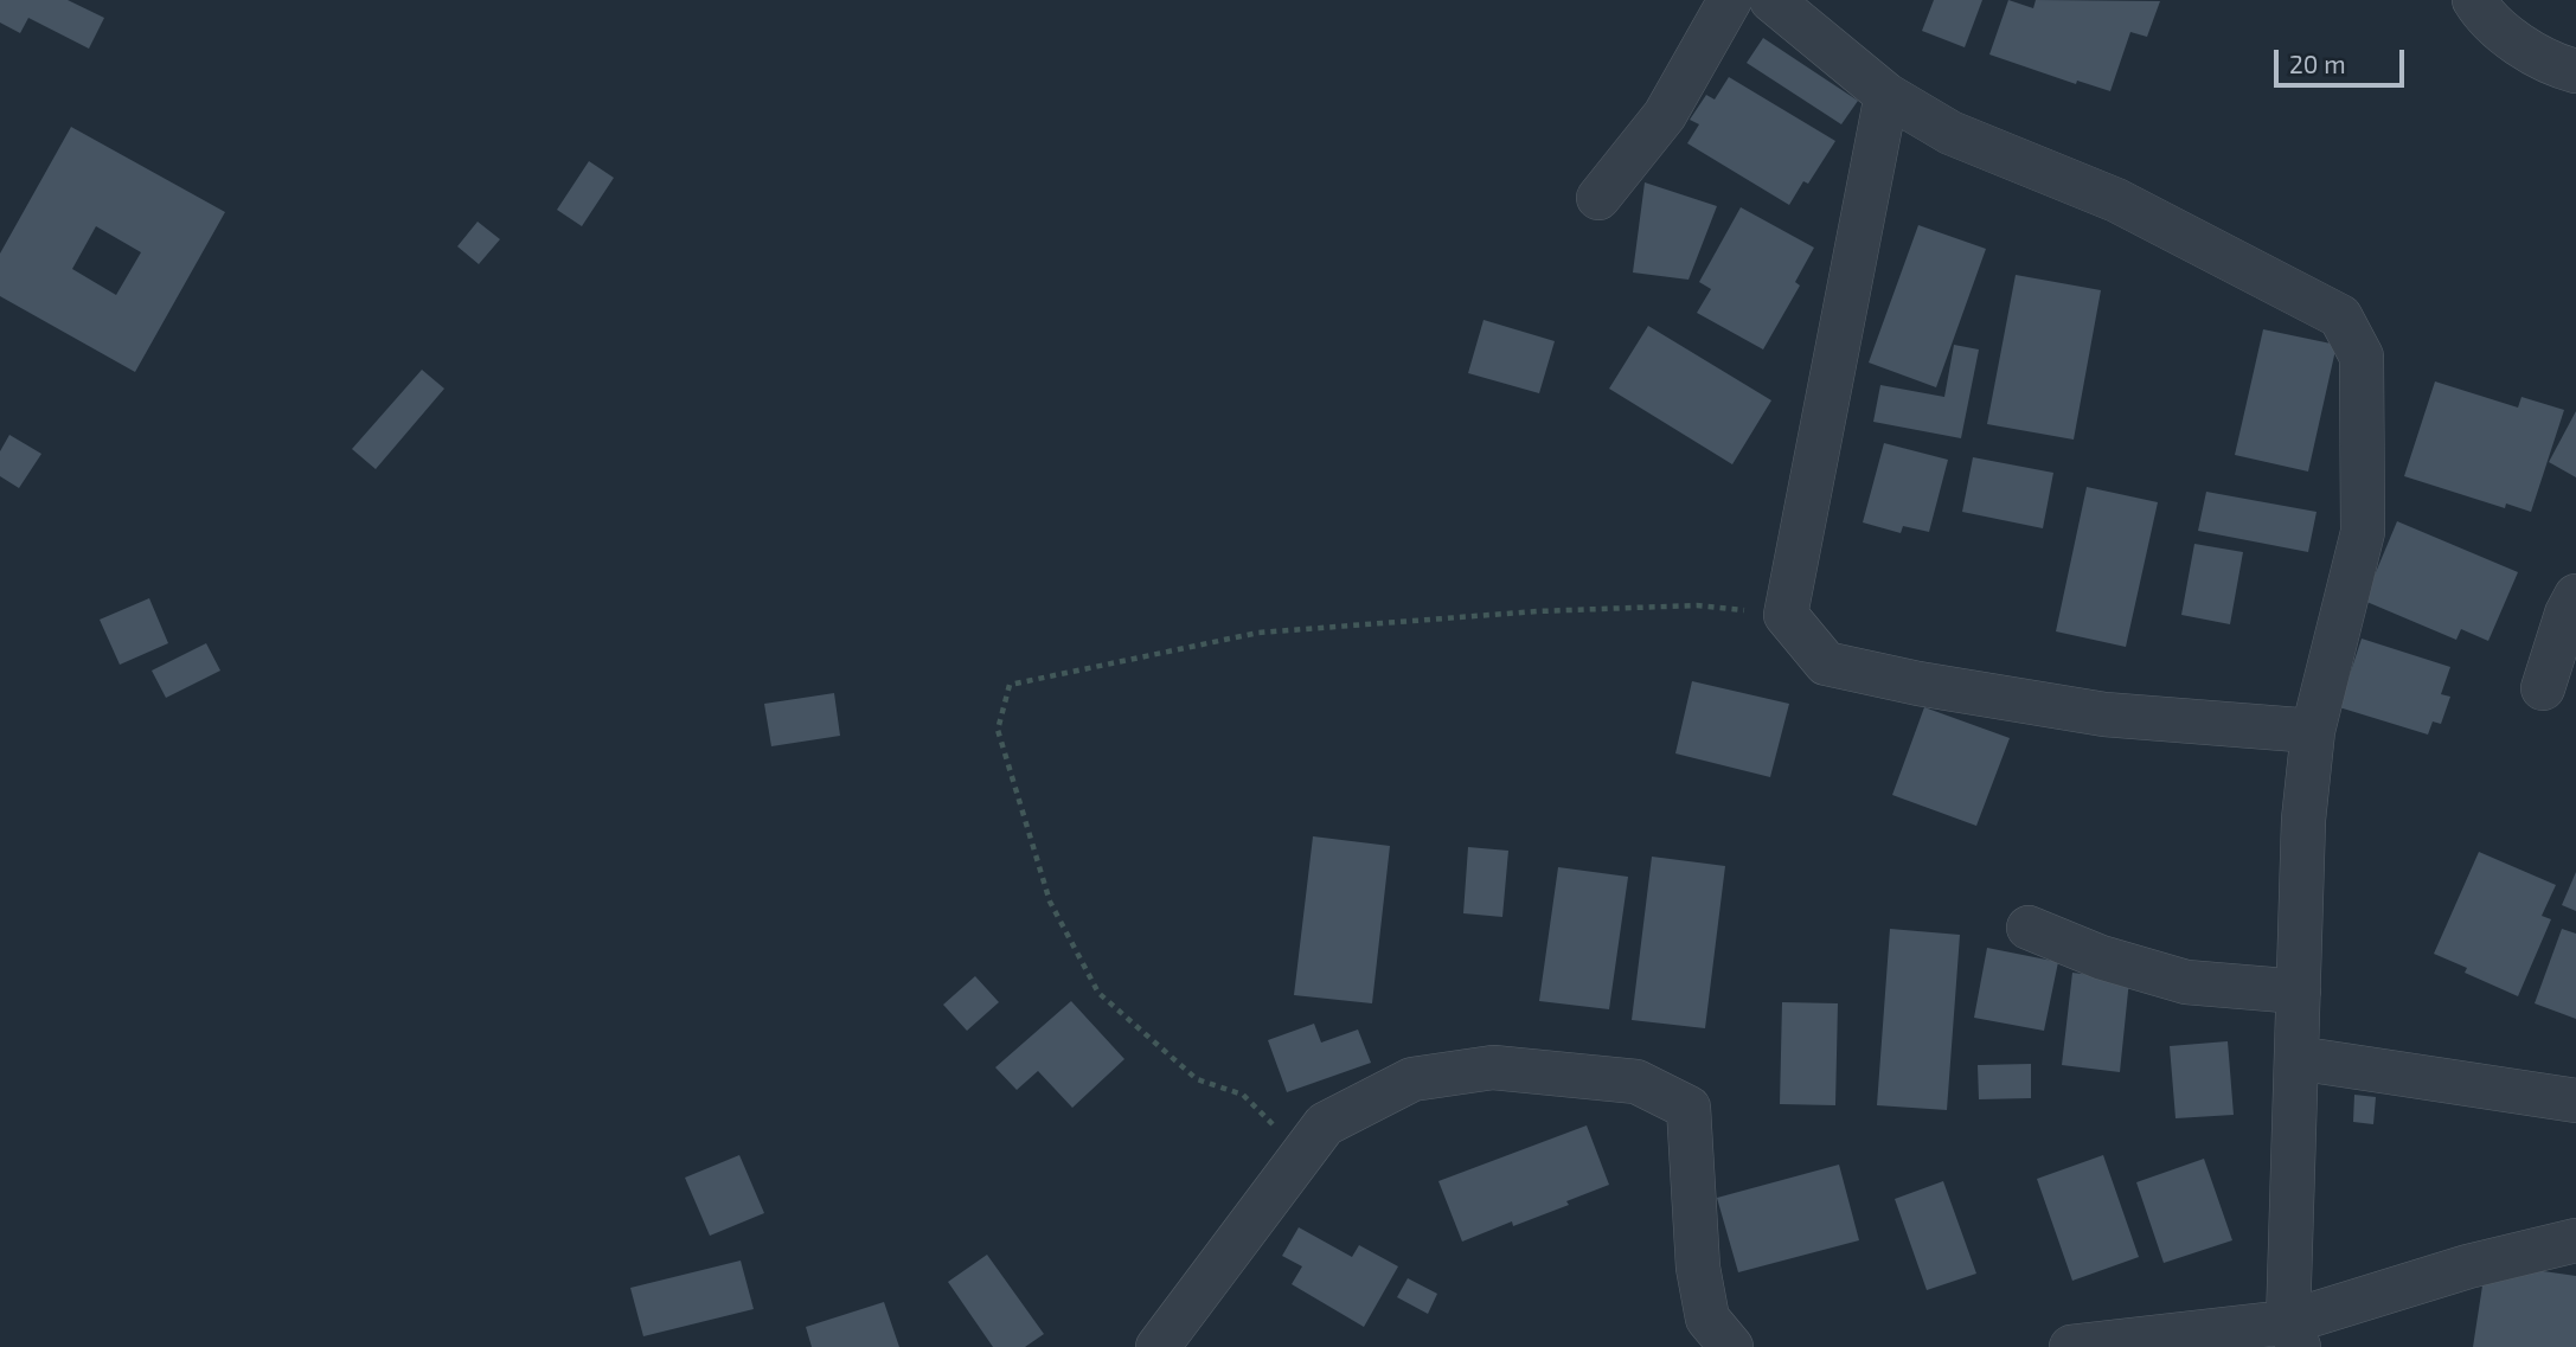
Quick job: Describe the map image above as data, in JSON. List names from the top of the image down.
{
  "scale_bar": "20 m"
}
